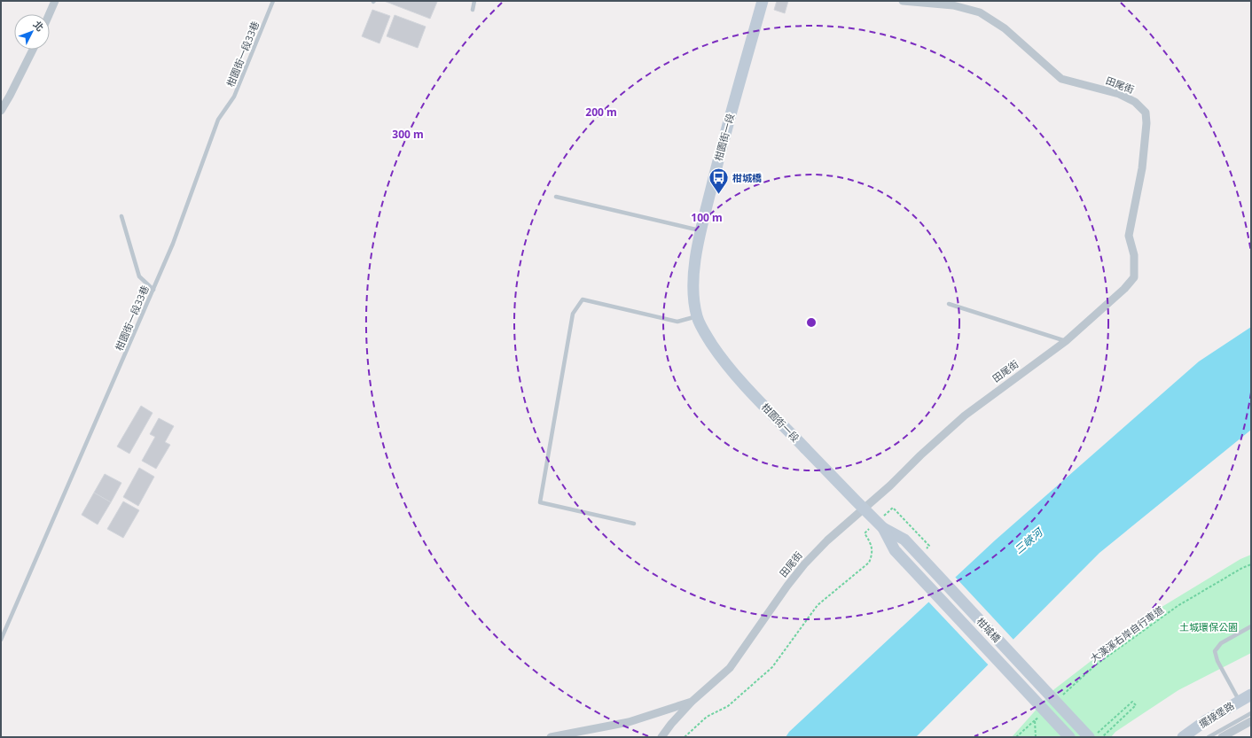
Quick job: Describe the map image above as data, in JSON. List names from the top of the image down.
{
  "streets": {
    "street": [
      "田尾街",
      "柑園街一段",
      "柑城橋",
      "擺接堡路"
    ],
    "lane": ["柑園街一段33巷"],
    "path": ["大漢溪右岸自行車道"]
  },
  "crossings": [
    ["柑園街一段", "柑城橋"]
  ],
  "water": ["三峽河"],
  "parks": ["土城環保公園"],
  "places": {
    "bus stop": ["柑城橋"]
  },
  "north": "top right",
  "rings": ["200 m", "300 m", "100 m"]
}
